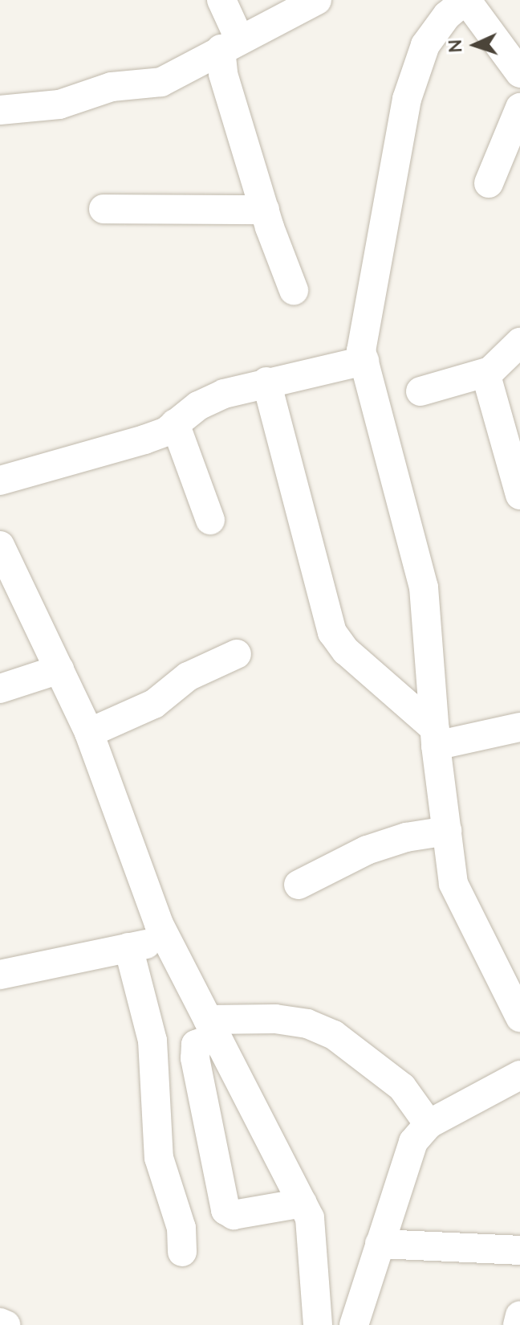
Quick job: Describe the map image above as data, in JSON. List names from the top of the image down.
{
  "north": "left"
}
